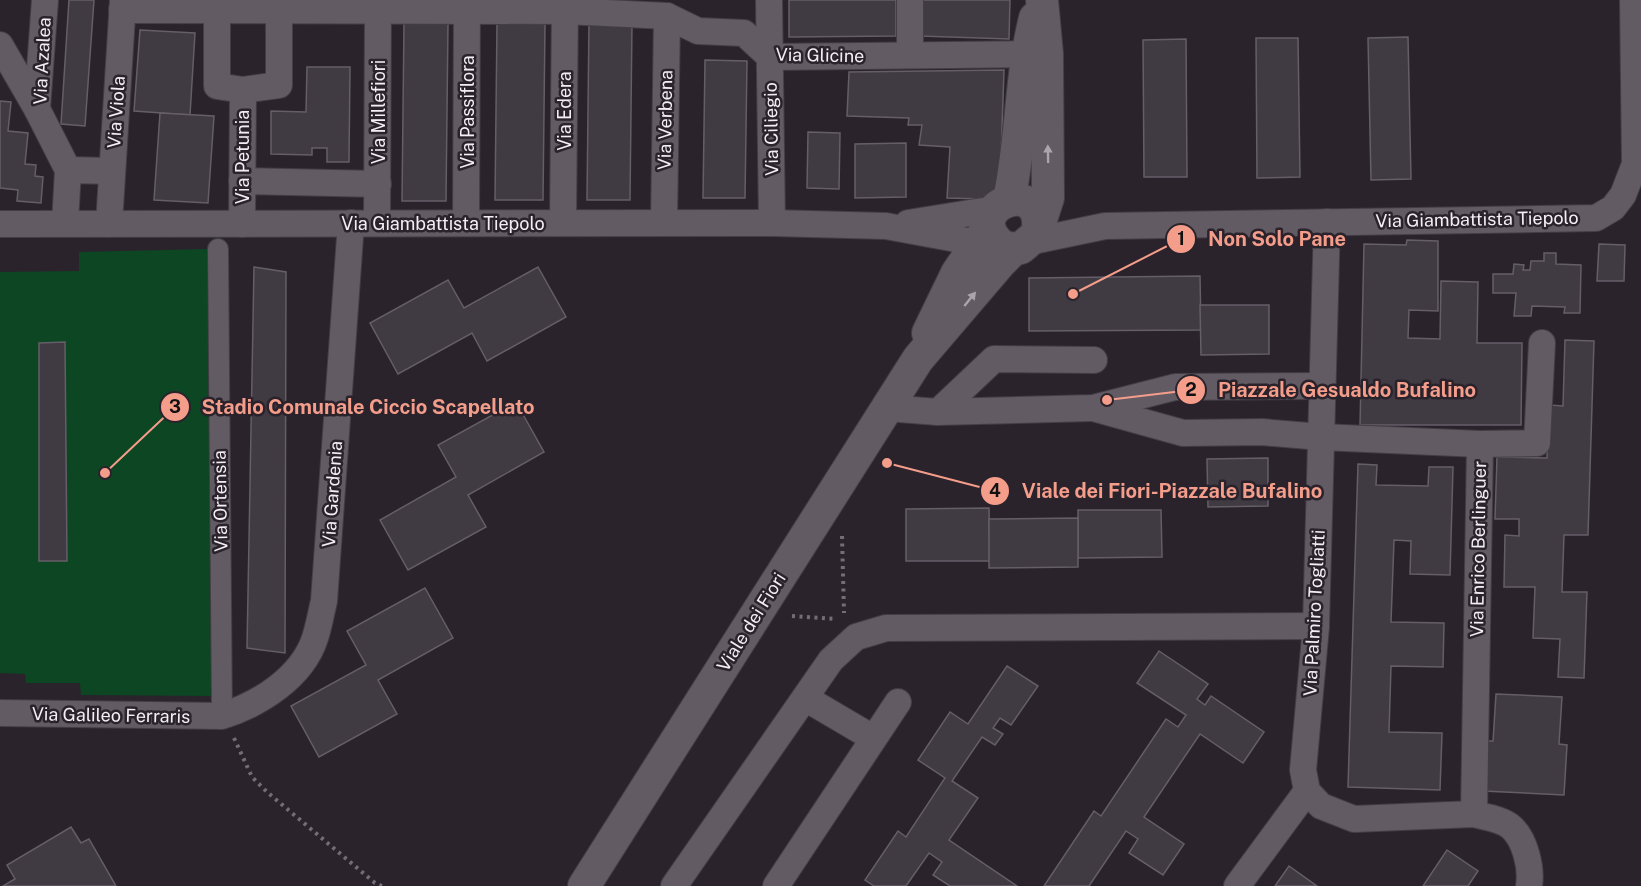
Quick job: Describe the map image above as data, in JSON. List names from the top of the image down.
{
  "streets": {
    "street": [
      "Via Glicine",
      "Via Azalea",
      "Via Edera",
      "Via Viola",
      "Via Millefiori",
      "Via Passiflora",
      "Via Verbena",
      "Via Ciliegio",
      "Via Petunia",
      "Via Giambattista Tiepolo",
      "Via Gardenia",
      "Via Ortensia",
      "Via Enrico Berlinguer",
      "Via Palmiro Togliatti",
      "Viale dei Fiori",
      "Via Galileo Ferraris"
    ]
  },
  "crossings": [
    ["Via Glicine", "Via Edera"],
    ["Via Glicine", "Via Viola"],
    ["Via Glicine", "Via Millefiori"],
    ["Via Glicine", "Via Passiflora"],
    ["Via Glicine", "Via Verbena"],
    ["Via Glicine", "Via Ciliegio"],
    ["Via Edera", "Via Giambattista Tiepolo"],
    ["Via Viola", "Via Giambattista Tiepolo"],
    ["Via Millefiori", "Via Giambattista Tiepolo"],
    ["Via Passiflora", "Via Giambattista Tiepolo"],
    ["Via Verbena", "Via Giambattista Tiepolo"],
    ["Via Ciliegio", "Via Giambattista Tiepolo"],
    ["Via Petunia", "Via Giambattista Tiepolo"],
    ["Via Giambattista Tiepolo", "Via Gardenia"],
    ["Via Giambattista Tiepolo", "Via Palmiro Togliatti"],
    ["Via Gardenia", "Via Ortensia"],
    ["Via Gardenia", "Via Galileo Ferraris"],
    ["Via Ortensia", "Via Galileo Ferraris"],
    ["Via Enrico Berlinguer", "Via Palmiro Togliatti"]
  ],
  "places": [
    "Non Solo Pane",
    "Piazzale Gesualdo Bufalino",
    "Viale dei Fiori-Piazzale Bufalino",
    "Stadio Comunale Ciccio Scapellato"
  ]
}
